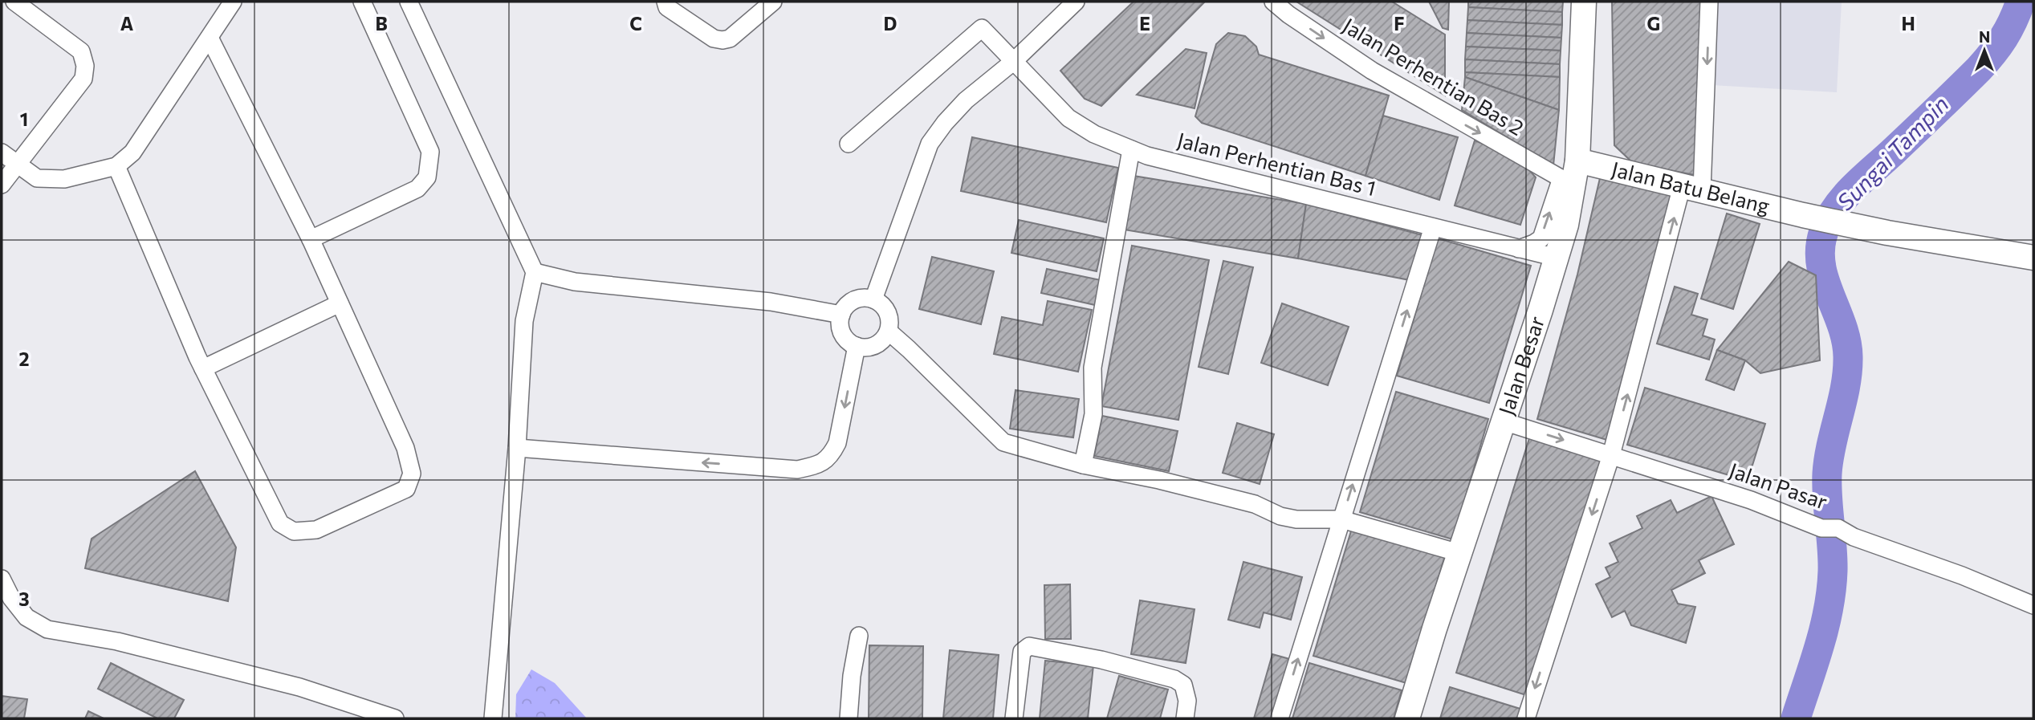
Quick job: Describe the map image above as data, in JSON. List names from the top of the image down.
{
  "streets": {
    "street": [
      "Jalan Perhentian Bas 2",
      "Jalan Perhentian Bas 1",
      "Jalan Batu Belang",
      "Jalan Besar",
      "Jalan Pasar"
    ]
  },
  "crossings": [
    ["Jalan Perhentian Bas 2", "Jalan Besar"],
    ["Jalan Perhentian Bas 1", "Jalan Besar"],
    ["Jalan Batu Belang", "Jalan Besar"],
    ["Jalan Besar", "Jalan Pasar"]
  ],
  "one_way": ["Jalan Perhentian Bas 2"],
  "water": ["Sungai Tampin"],
  "north": "top",
  "grid": {
    "columns": [
      "A",
      "B",
      "C",
      "D",
      "E",
      "F",
      "G",
      "H"
    ],
    "rows": ["1", "2", "3"]
  }
}
